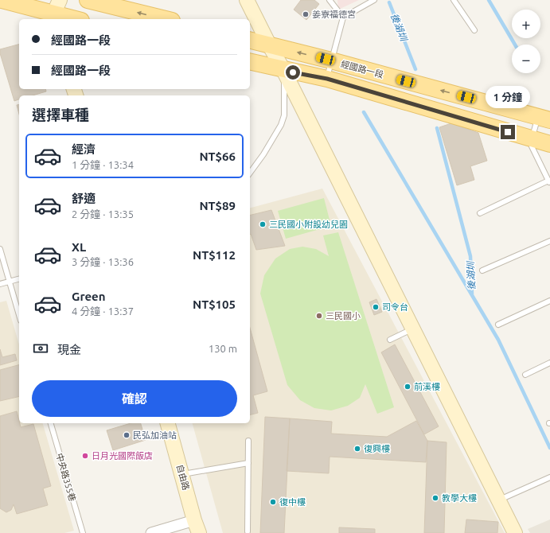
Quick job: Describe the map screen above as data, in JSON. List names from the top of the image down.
{
  "streets": {
    "main road": ["經國路一段"],
    "street": ["自由路"],
    "lane": ["中央路355巷"]
  },
  "water": ["後湖圳"],
  "places": [
    "姜寮福德宮",
    "三民國小附設幼兒園",
    "司令台",
    "三民國小",
    "前溪樓",
    "民弘加油站",
    "復興樓",
    "日月光國際飯店",
    "教學大樓",
    "復中樓"
  ],
  "page": {
    "map_buttons": ["+", "−"],
    "banner": ["經國路一段", "經國路一段"],
    "bubble": "1 分鐘",
    "heading": "選擇車種",
    "list": [
      {
        "name": "經濟",
        "note": "1 分鐘 · 13:34",
        "value": "NT$66"
      },
      {
        "name": "舒適",
        "note": "2 分鐘 · 13:35",
        "value": "NT$89"
      },
      {
        "name": "XL",
        "note": "3 分鐘 · 13:36",
        "value": "NT$112"
      },
      {
        "name": "Green",
        "note": "4 分鐘 · 13:37",
        "value": "NT$105"
      }
    ],
    "pay": ["現金", "130 m"],
    "buttons": "確認"
  }
}
